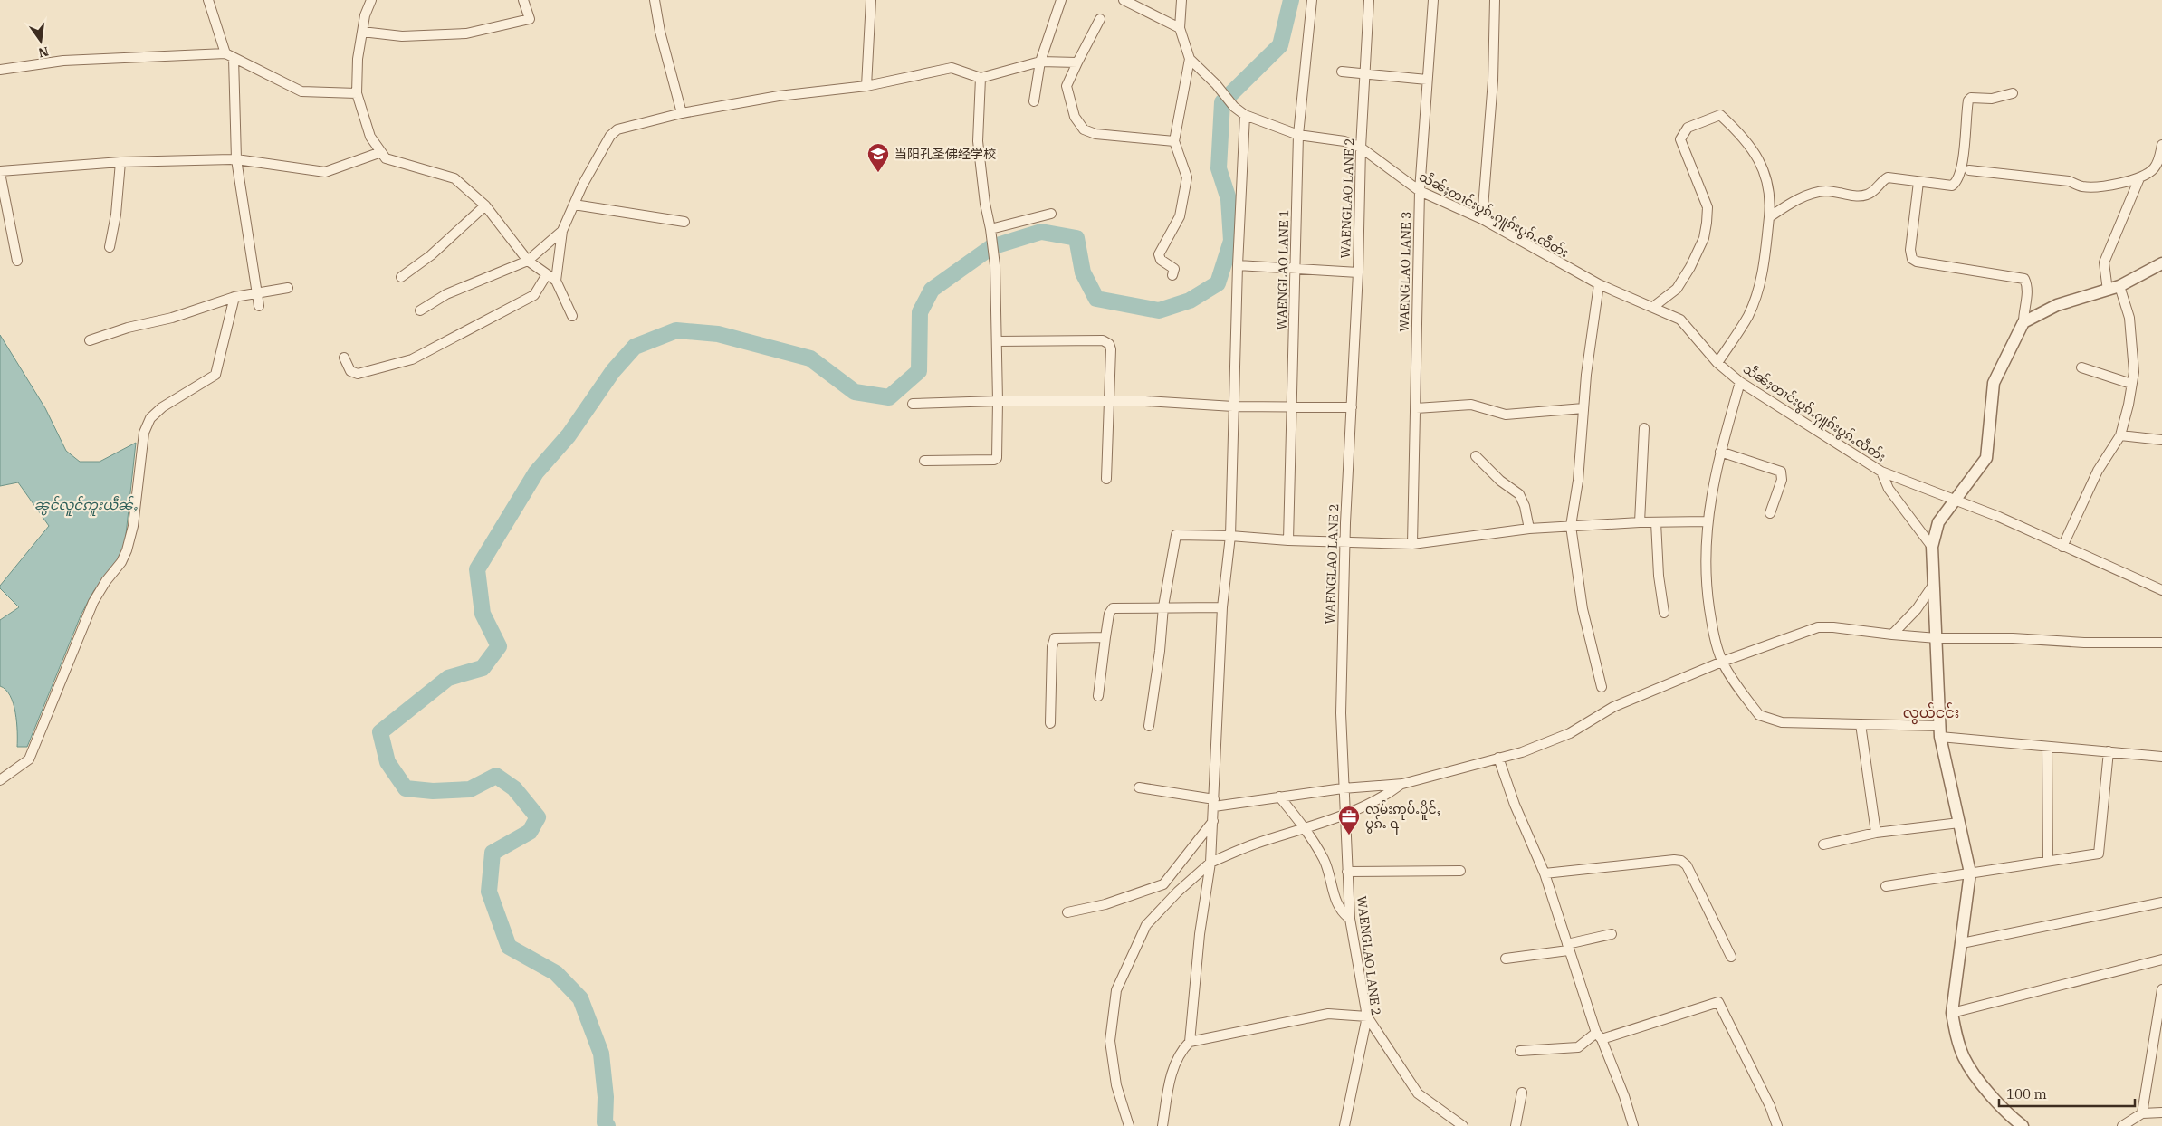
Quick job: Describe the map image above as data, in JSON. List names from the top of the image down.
{
  "streets": {
    "street": [
      "WAENGLAO LANE 2",
      "သဵၼ်ႈတၢင်းပွၵ်ႉႁူၵ်းပွၵ်ႉၸဵတ်း",
      "WAENGLAO LANE 1",
      "WAENGLAO LANE 3"
    ]
  },
  "crossings": [
    ["WAENGLAO LANE 2", "သဵၼ်ႈတၢင်းပွၵ်ႉႁူၵ်းပွၵ်ႉၸဵတ်း"],
    ["သဵၼ်ႈတၢင်းပွၵ်ႉႁူၵ်းပွၵ်ႉၸဵတ်း", "WAENGLAO LANE 1"],
    ["သဵၼ်ႈတၢင်းပွၵ်ႉႁူၵ်းပွၵ်ႉၸဵတ်း", "WAENGLAO LANE 3"]
  ],
  "districts": ["လွယ်ငင်း"],
  "water": ["ၼွင်လူင်ဢူးယဵၼ်ႇ"],
  "places": {
    "school or university": ["当阳孔圣佛经学校"],
    "office": ["လုမ်းဢုပ်ႉပိူင်ႇ ပွၵ်ႉ ႖"]
  },
  "scale_bar": "100 m",
  "north": "bottom"
}
